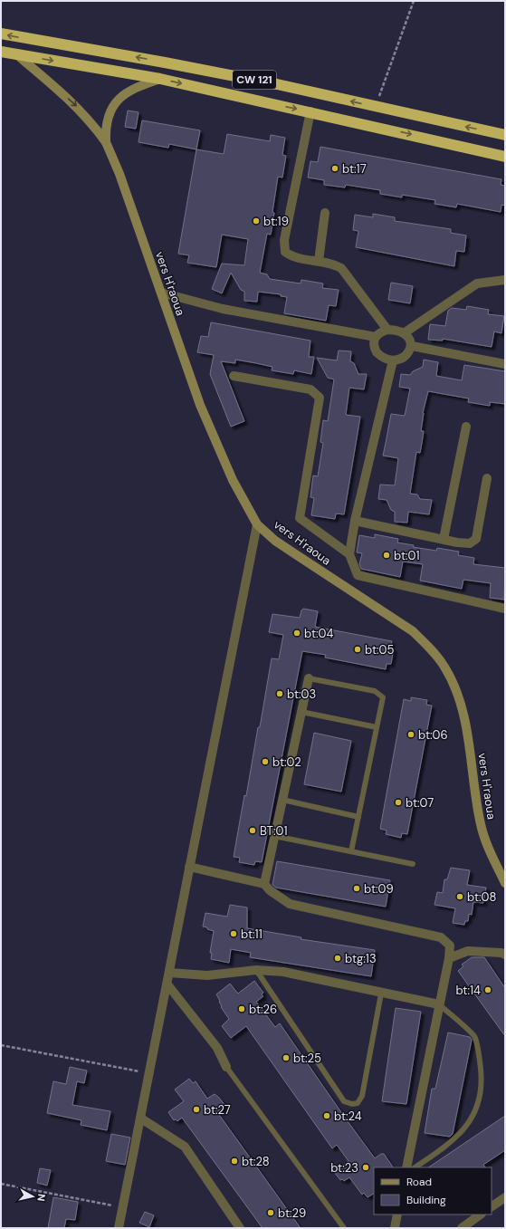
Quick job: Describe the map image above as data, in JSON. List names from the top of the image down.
{
  "streets": {
    "highway": ["CW 121"],
    "street": ["vers H'raoua"]
  },
  "places": [
    "bt:17",
    "bt:19",
    "bt:01",
    "bt:04",
    "bt:05",
    "bt:03",
    "bt:06",
    "bt:02",
    "bt:07",
    "BT:01",
    "bt:09",
    "bt:08",
    "bt:11",
    "btg:13",
    "bt:14",
    "bt:26",
    "bt:25",
    "bt:27",
    "bt:24",
    "bt:28",
    "bt:23",
    "bt:29"
  ],
  "legend": ["Road", "Building"],
  "north": "right"
}
